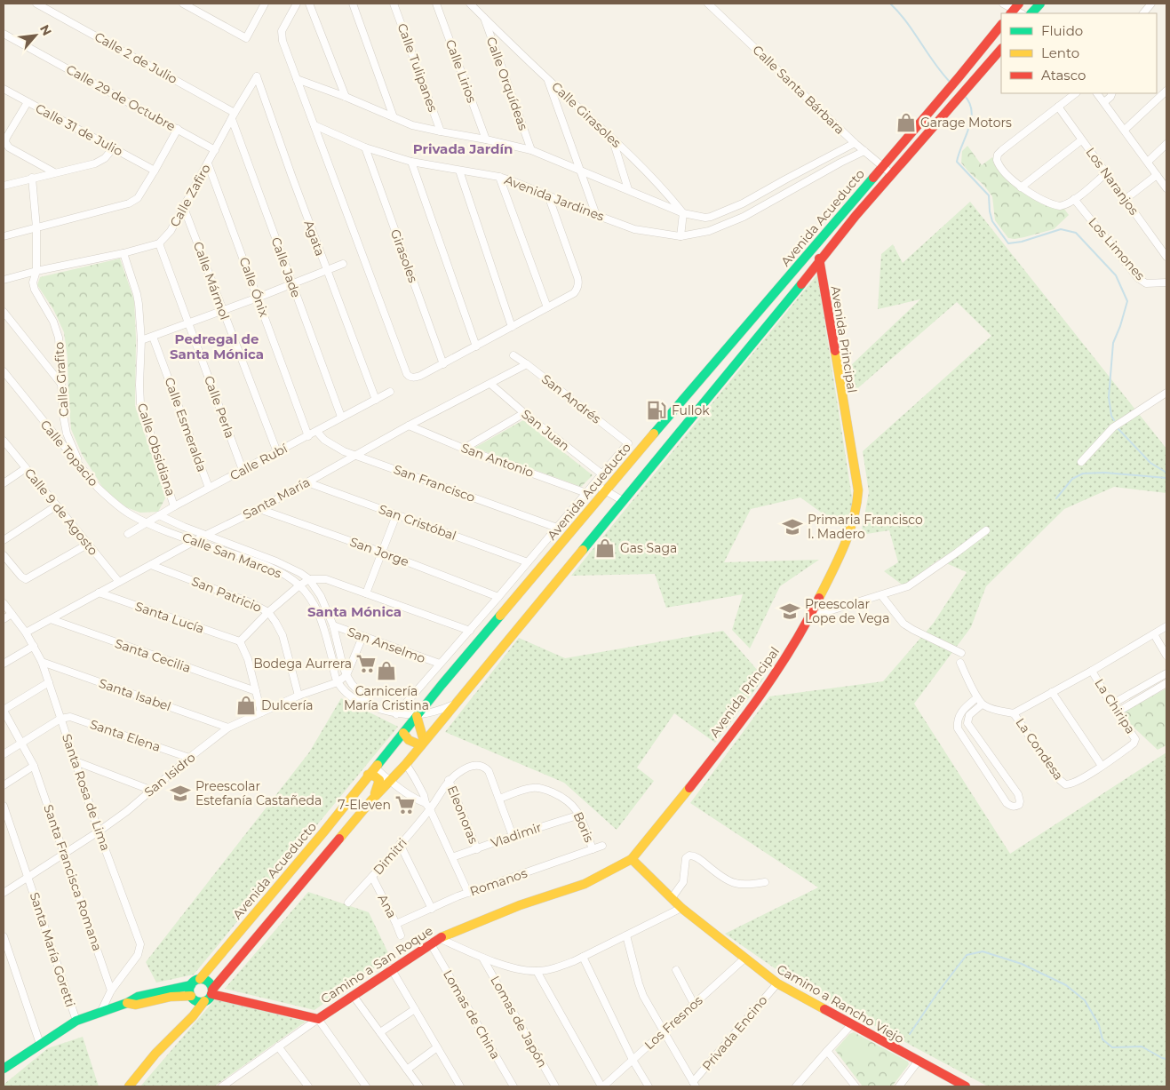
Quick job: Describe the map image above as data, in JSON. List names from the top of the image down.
{
  "streets": {
    "street": [
      "Calle 2 de Julio",
      "Calle Tulipanes",
      "Calle Lirios",
      "Calle Orquídeas",
      "Calle Santa Bárbara",
      "Calle 29 de Octubre",
      "Calle Girasoles",
      "Calle 31 de Julio",
      "Los Naranjos",
      "Calle Zafiro",
      "Avenida Jardines",
      "Avenida Acueducto",
      "Agata",
      "Los Limones",
      "Girasoles",
      "Calle Jade",
      "Calle Mármol",
      "Calle Ónix",
      "Avenida Principal",
      "Calle Grafito",
      "San Andrés",
      "Calle Perla",
      "Calle Esmeralda",
      "San Juan",
      "Calle Obsidiana",
      "Calle Topacio",
      "San Antonio",
      "Calle Rubí",
      "San Francisco",
      "Santa María",
      "Calle 9 de Agosto",
      "San Cristóbal",
      "San Jorge",
      "Calle San Marcos",
      "San Patricio",
      "Santa Lucía",
      "San Anselmo",
      "Santa Cecilia",
      "Santa Isabel",
      "La Chiripa",
      "Santa Elena",
      "La Condesa",
      "San Isidro",
      "Santa Rosa de Lima",
      "Eleonoras",
      "Boris",
      "Vladimir",
      "Dimitri",
      "Santa Francisca Romana",
      "Romanos",
      "Ana",
      "Santa María Goretti",
      "Camino a San Roque",
      "Camino a Rancho Viejo",
      "Lomas de China",
      "Lomas de Japón",
      "Los Fresnos",
      "Privada Encino"
    ]
  },
  "crossings": [
    ["Calle 2 de Julio", "Calle Zafiro"],
    ["Calle 2 de Julio", "Calle Jade"],
    ["Calle Orquídeas", "Calle Girasoles"],
    ["Calle Santa Bárbara", "Avenida Jardines"],
    ["Calle Santa Bárbara", "Avenida Acueducto"],
    ["Calle 29 de Octubre", "Calle Zafiro"],
    ["Calle Zafiro", "Agata"],
    ["Calle Zafiro", "Calle Jade"],
    ["Calle Zafiro", "Calle Mármol"],
    ["Calle Zafiro", "Calle Ónix"],
    ["Calle Zafiro", "Calle Perla"],
    ["Avenida Jardines", "Girasoles"],
    ["Avenida Acueducto", "Avenida Principal"],
    ["Agata", "Calle Rubí"],
    ["Calle Jade", "Calle Rubí"],
    ["Calle Mármol", "Calle Rubí"],
    ["Calle Ónix", "Calle Rubí"],
    ["Avenida Principal", "Camino a San Roque"],
    ["Avenida Principal", "Camino a Rancho Viejo"],
    ["Calle Grafito", "Calle Topacio"],
    ["San Andrés", "San Juan"],
    ["San Andrés", "Santa María"],
    ["Calle Perla", "Calle Rubí"],
    ["Calle Esmeralda", "Calle Rubí"],
    ["San Juan", "Santa María"],
    ["Calle Obsidiana", "Calle Rubí"],
    ["Calle Topacio", "Calle Rubí"],
    ["Calle Topacio", "Calle San Marcos"],
    ["San Antonio", "Santa María"],
    ["Calle Rubí", "San Francisco"],
    ["Calle Rubí", "Calle San Marcos"],
    ["San Francisco", "Santa María"],
    ["Santa María", "Calle 9 de Agosto"],
    ["Santa María", "San Cristóbal"],
    ["Santa María", "San Jorge"],
    ["Santa María", "Calle San Marcos"],
    ["Santa María", "San Patricio"],
    ["Santa María", "Santa Lucía"],
    ["Santa María", "Santa Cecilia"],
    ["Santa María", "Santa Rosa de Lima"],
    ["Calle San Marcos", "San Anselmo"],
    ["Calle San Marcos", "San Isidro"],
    ["San Patricio", "San Isidro"],
    ["Santa Isabel", "San Isidro"],
    ["Santa Isabel", "Santa Rosa de Lima"],
    ["La Chiripa", "La Condesa"],
    ["Santa Elena", "San Isidro"],
    ["Santa Elena", "Santa Rosa de Lima"],
    ["San Isidro", "Santa Rosa de Lima"],
    ["San Isidro", "Santa Francisca Romana"],
    ["San Isidro", "Santa María Goretti"],
    ["Santa Rosa de Lima", "Santa Francisca Romana"],
    ["Eleonoras", "Vladimir"],
    ["Eleonoras", "Dimitri"],
    ["Boris", "Vladimir"],
    ["Boris", "Romanos"],
    ["Dimitri", "Ana"],
    ["Romanos", "Ana"],
    ["Camino a San Roque", "Camino a Rancho Viejo"],
    ["Camino a San Roque", "Lomas de China"],
    ["Camino a Rancho Viejo", "Los Fresnos"],
    ["Camino a Rancho Viejo", "Privada Encino"]
  ],
  "districts": ["Privada Jardín", "Pedregal de Santa Mónica", "Santa Mónica"],
  "places": {
    "shop": [
      "Garage Motors",
      "Gas Saga",
      "Carnicería María Cristina",
      "Dulcería"
    ],
    "fuel station": ["Fullok"],
    "school or university": ["Primaria Francisco I. Madero", "Preescolar Lope de Vega", "Preescolar Estefanía Castañeda"],
    "supermarket": ["Bodega Aurrera", "7-Eleven"]
  },
  "legend": ["Fluido", "Lento", "Atasco"],
  "north": "top right"
}
